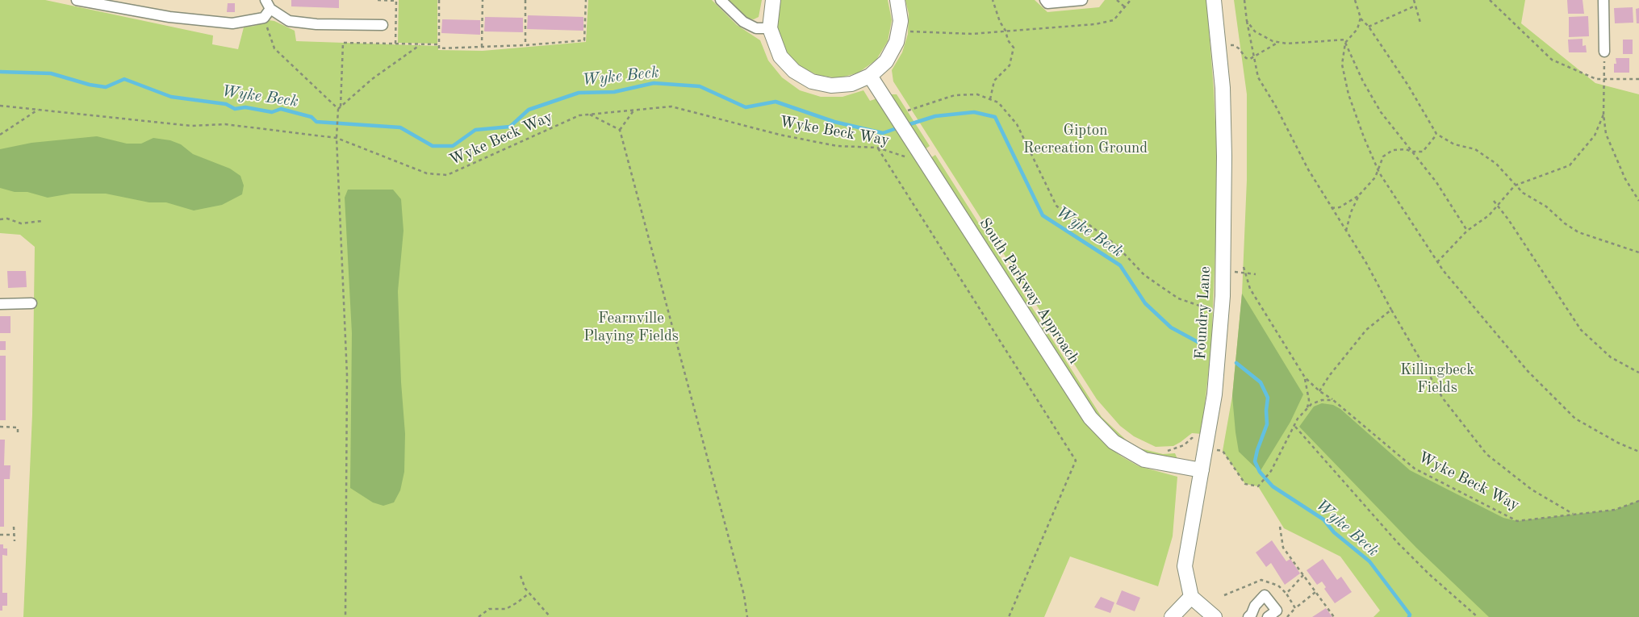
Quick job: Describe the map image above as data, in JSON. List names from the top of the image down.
{
  "streets": {
    "street": ["South Parkway Approach", "Foundry Lane"],
    "path": ["Wyke Beck Way"]
  },
  "crossings": [
    ["Wyke Beck Way", "South Parkway Approach"],
    ["South Parkway Approach", "Foundry Lane"]
  ],
  "water": ["Wyke Beck"],
  "parks": ["Gipton Recreation Ground", "Fearnville Playing Fields", "Killingbeck Fields"]
}
